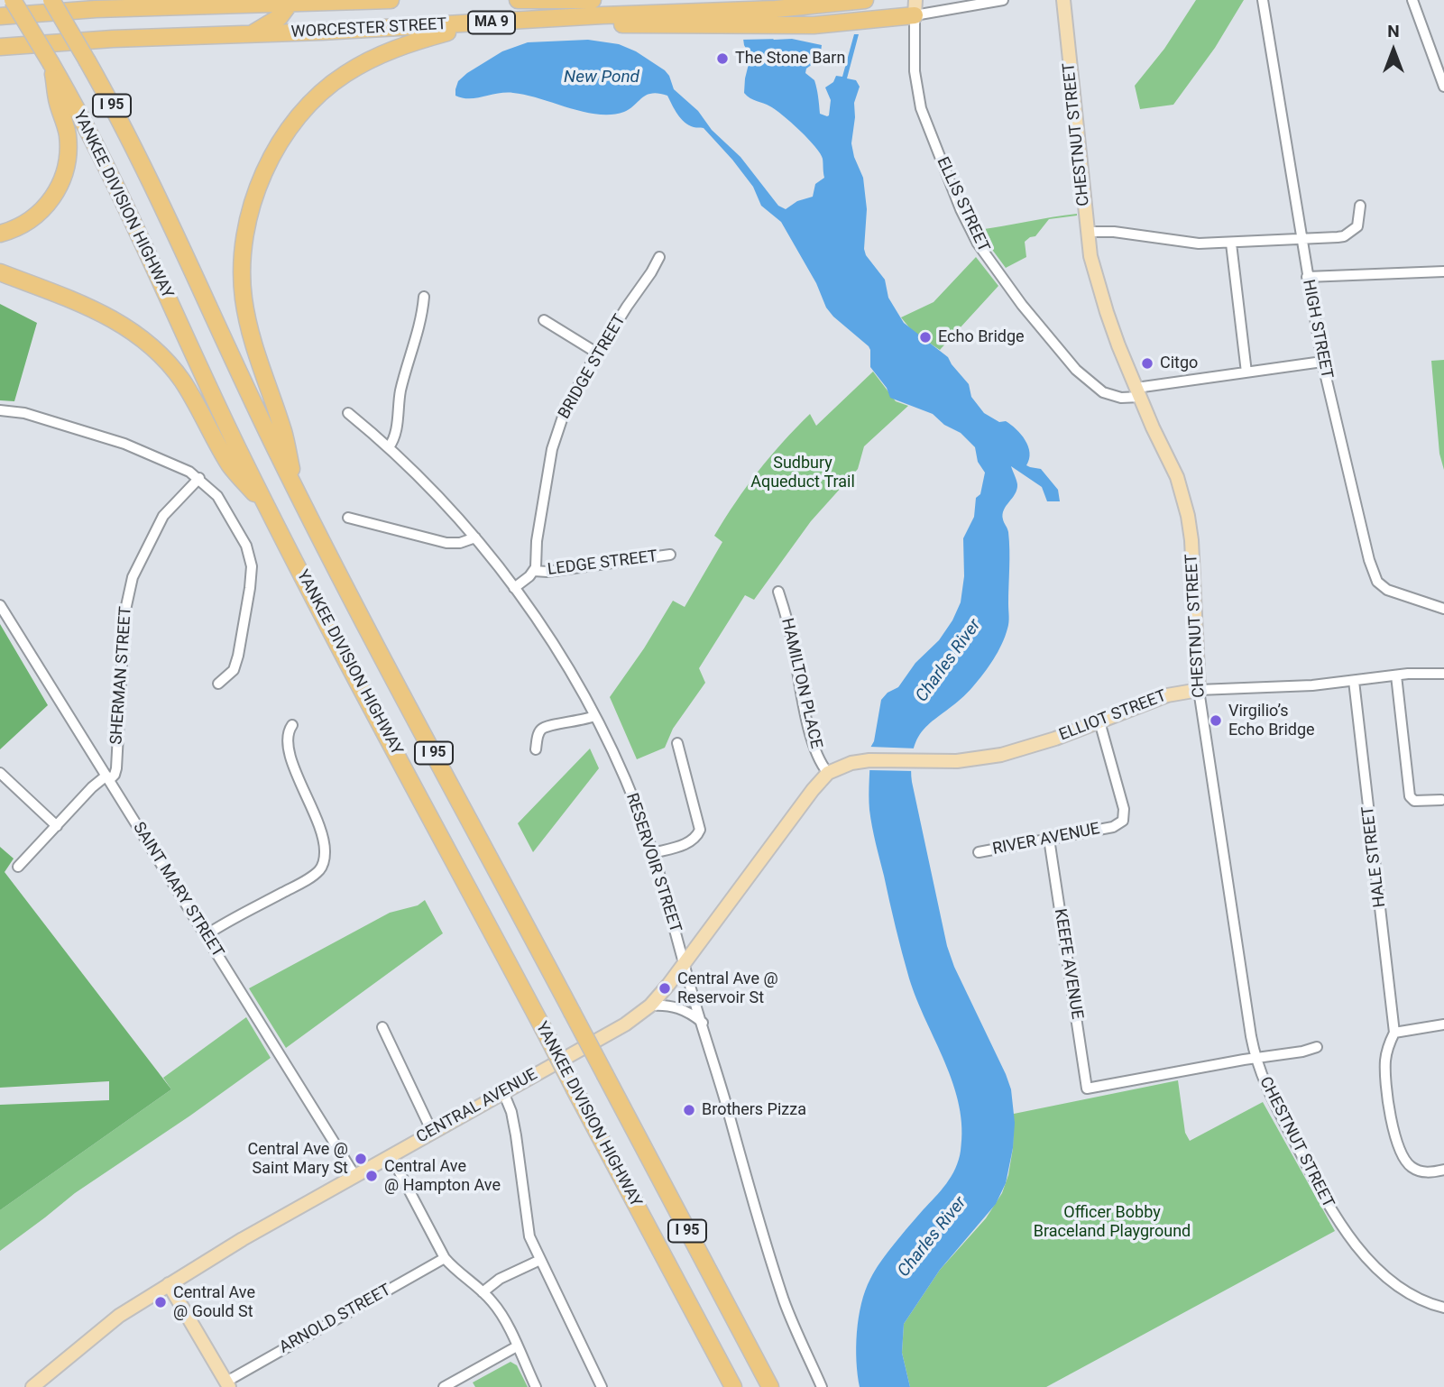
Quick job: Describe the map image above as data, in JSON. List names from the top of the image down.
{
  "streets": {
    "highway": [
      "MA 9",
      "WORCESTER STREET",
      "I 95",
      "YANKEE DIVISION HIGHWAY"
    ],
    "main road": ["CHESTNUT STREET", "ELLIOT STREET", "CENTRAL AVENUE"],
    "street": [
      "ELLIS STREET",
      "HIGH STREET",
      "BRIDGE STREET",
      "LEDGE STREET",
      "SHERMAN STREET",
      "HAMILTON PLACE",
      "RIVER AVENUE",
      "HALE STREET",
      "RESERVOIR STREET",
      "SAINT MARY STREET",
      "KEEFE AVENUE",
      "ARNOLD STREET"
    ]
  },
  "crossings": [
    ["CHESTNUT STREET", "ELLIS STREET"],
    ["CHESTNUT STREET", "ELLIOT STREET"],
    ["CHESTNUT STREET", "KEEFE AVENUE"],
    ["ELLIS STREET", "HIGH STREET"],
    ["BRIDGE STREET", "LEDGE STREET"],
    ["SHERMAN STREET", "SAINT MARY STREET"],
    ["HAMILTON PLACE", "CENTRAL AVENUE"],
    ["ELLIOT STREET", "RIVER AVENUE"],
    ["ELLIOT STREET", "HALE STREET"],
    ["ELLIOT STREET", "CENTRAL AVENUE"],
    ["RIVER AVENUE", "KEEFE AVENUE"],
    ["RESERVOIR STREET", "CENTRAL AVENUE"],
    ["SAINT MARY STREET", "CENTRAL AVENUE"]
  ],
  "water": ["New Pond", "Charles River"],
  "parks": ["Sudbury Aqueduct Trail", "Officer Bobby Braceland Playground"],
  "places": [
    "The Stone Barn",
    "Echo Bridge",
    "Citgo",
    "Virgilio’s Echo Bridge",
    "Central Ave @ Reservoir St",
    "Brothers Pizza",
    "Central Ave @ Saint Mary St",
    "Central Ave @ Hampton Ave",
    "Central Ave @ Gould St"
  ],
  "north": "top"
}
